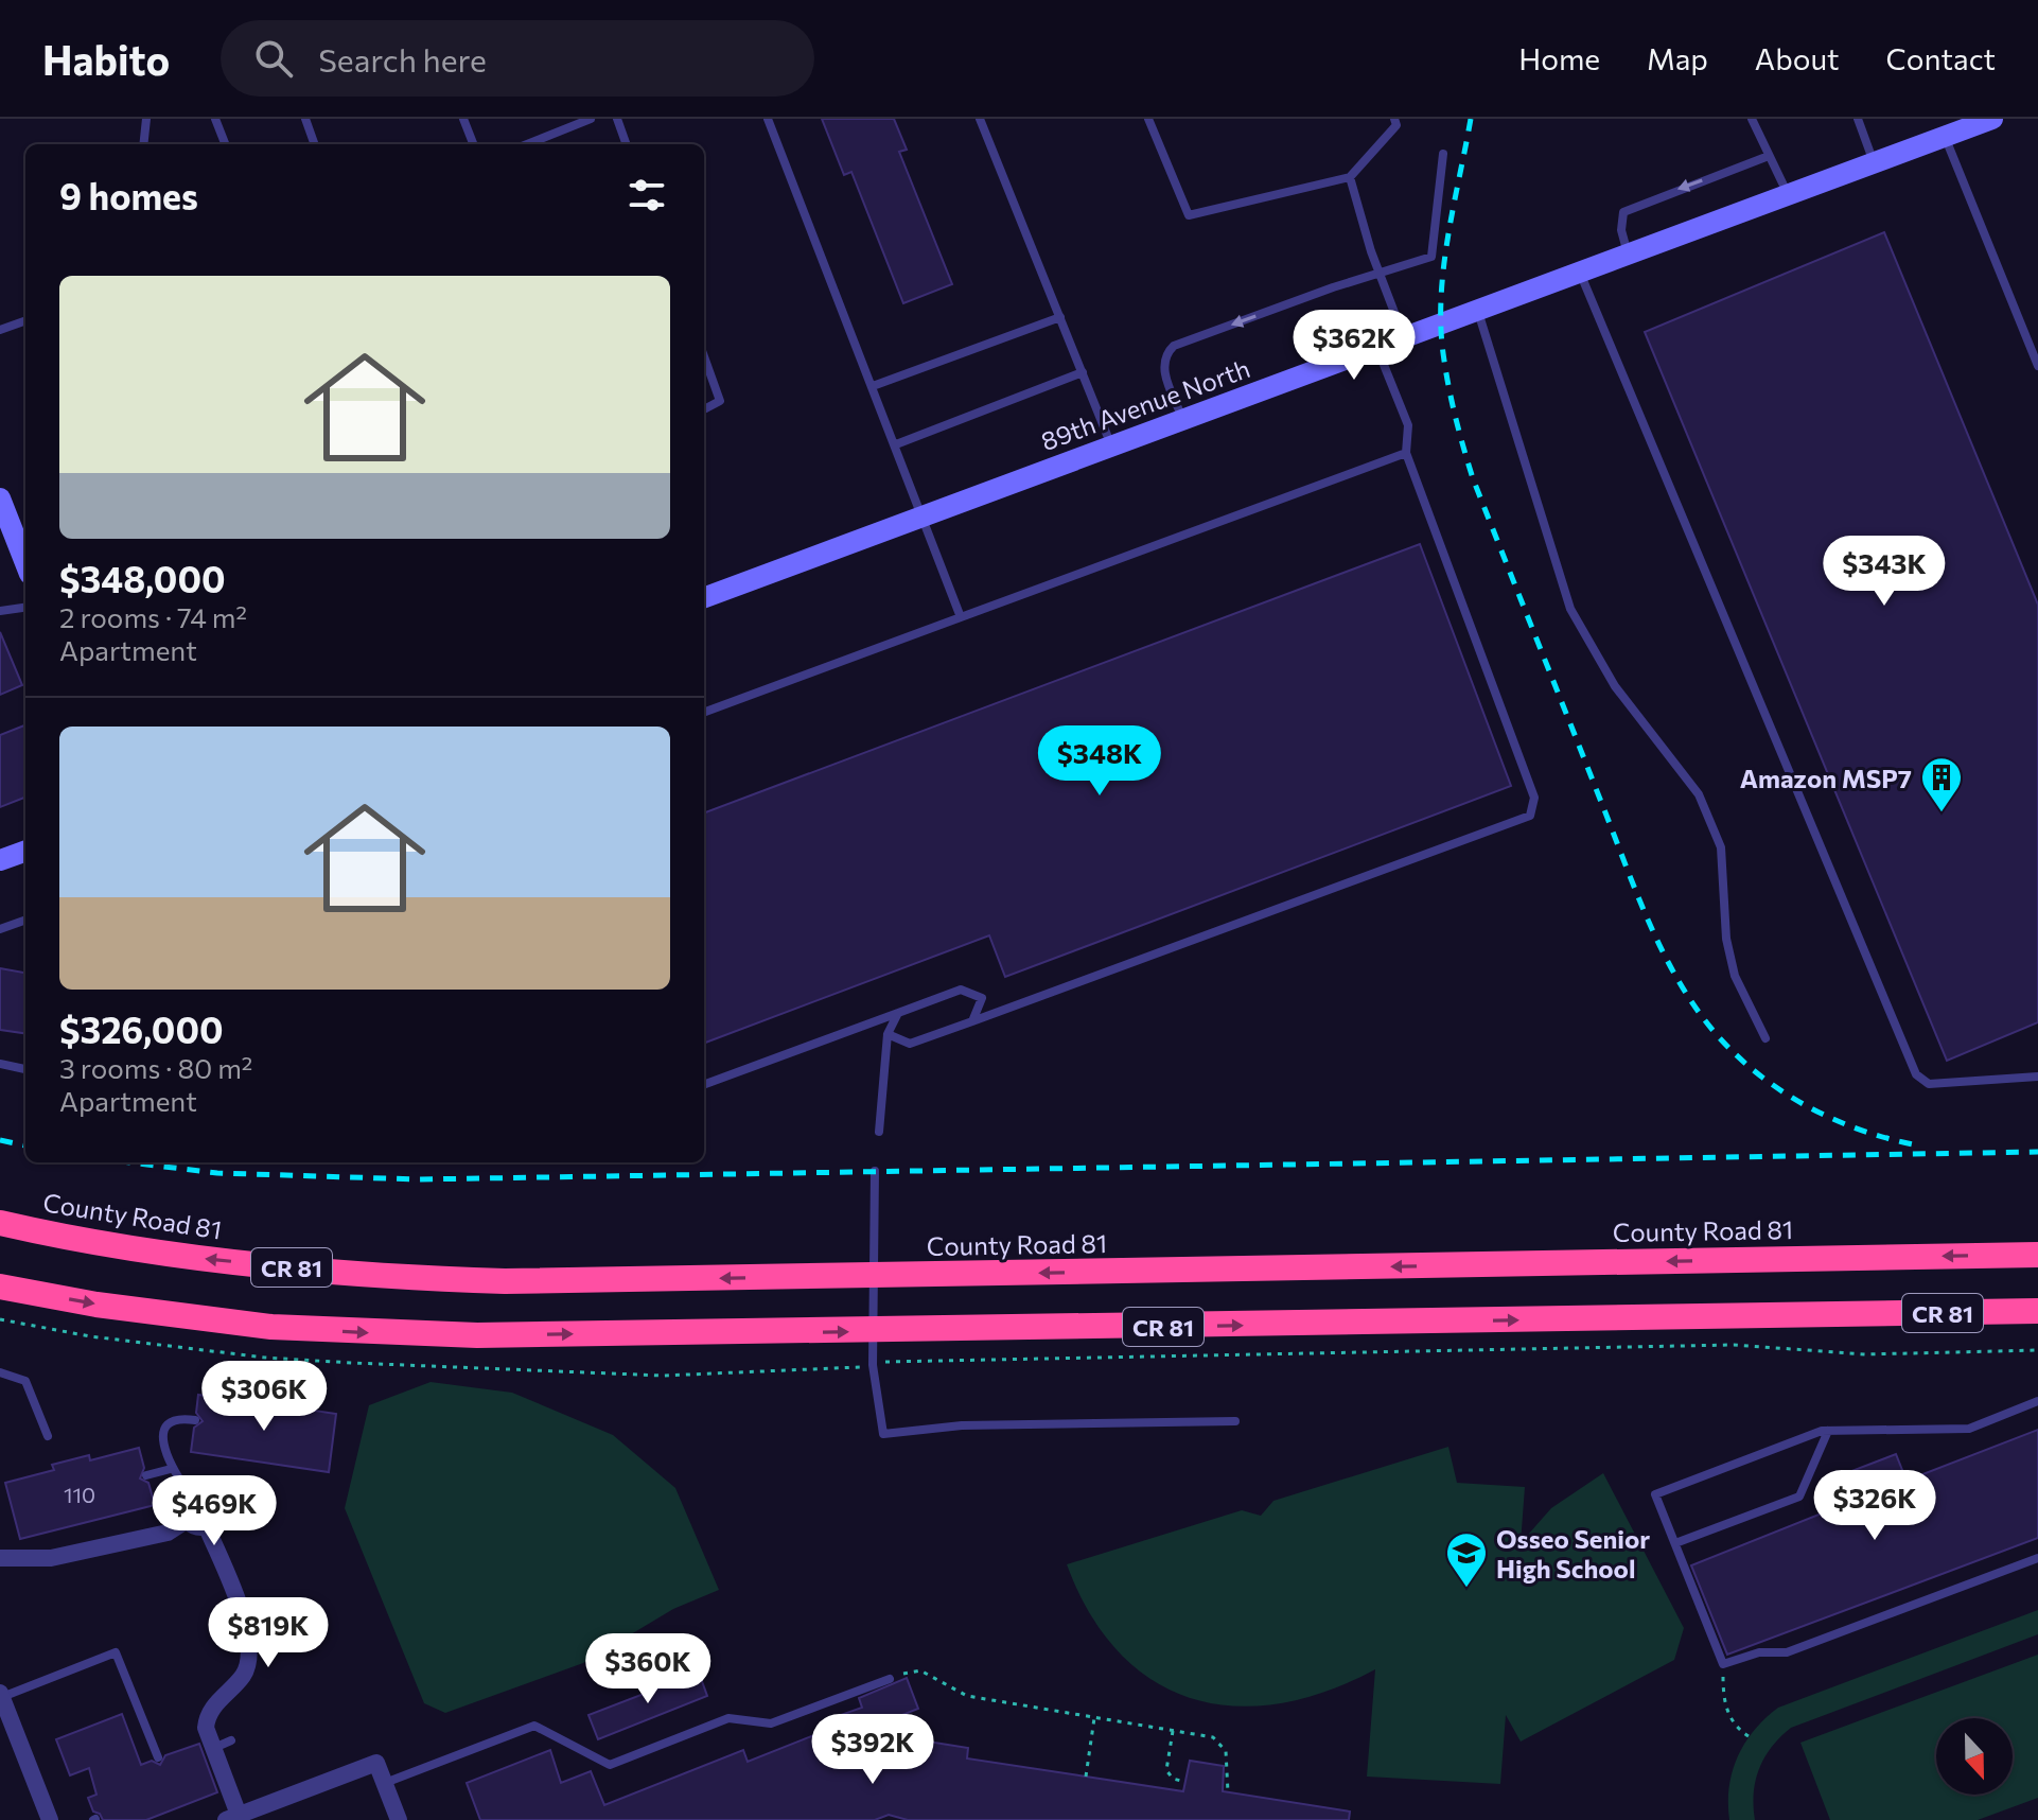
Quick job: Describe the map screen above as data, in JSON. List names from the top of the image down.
{
  "streets": {
    "highway": ["County Road 81", "CR 81"],
    "street": ["89th Avenue North"]
  },
  "places": {
    "building": ["Amazon MSP7"],
    "school or university": ["Osseo Senior High School"]
  },
  "house_numbers": ["110"],
  "north": "bottom",
  "page": {
    "header": "Habito",
    "search": "Search here",
    "nav": [
      "Home",
      "Map",
      "About",
      "Contact"
    ],
    "heading": "9 homes",
    "list": [
      {
        "name": "$348,000",
        "note": "2 rooms · 74 m² · Apartment"
      },
      {
        "name": "$326,000",
        "note": "3 rooms · 80 m² · Apartment"
      }
    ],
    "price": [
      "$362K",
      "$343K",
      "$348K",
      "$306K",
      "$326K",
      "$469K",
      "$819K",
      "$360K",
      "$392K"
    ]
  }
}
